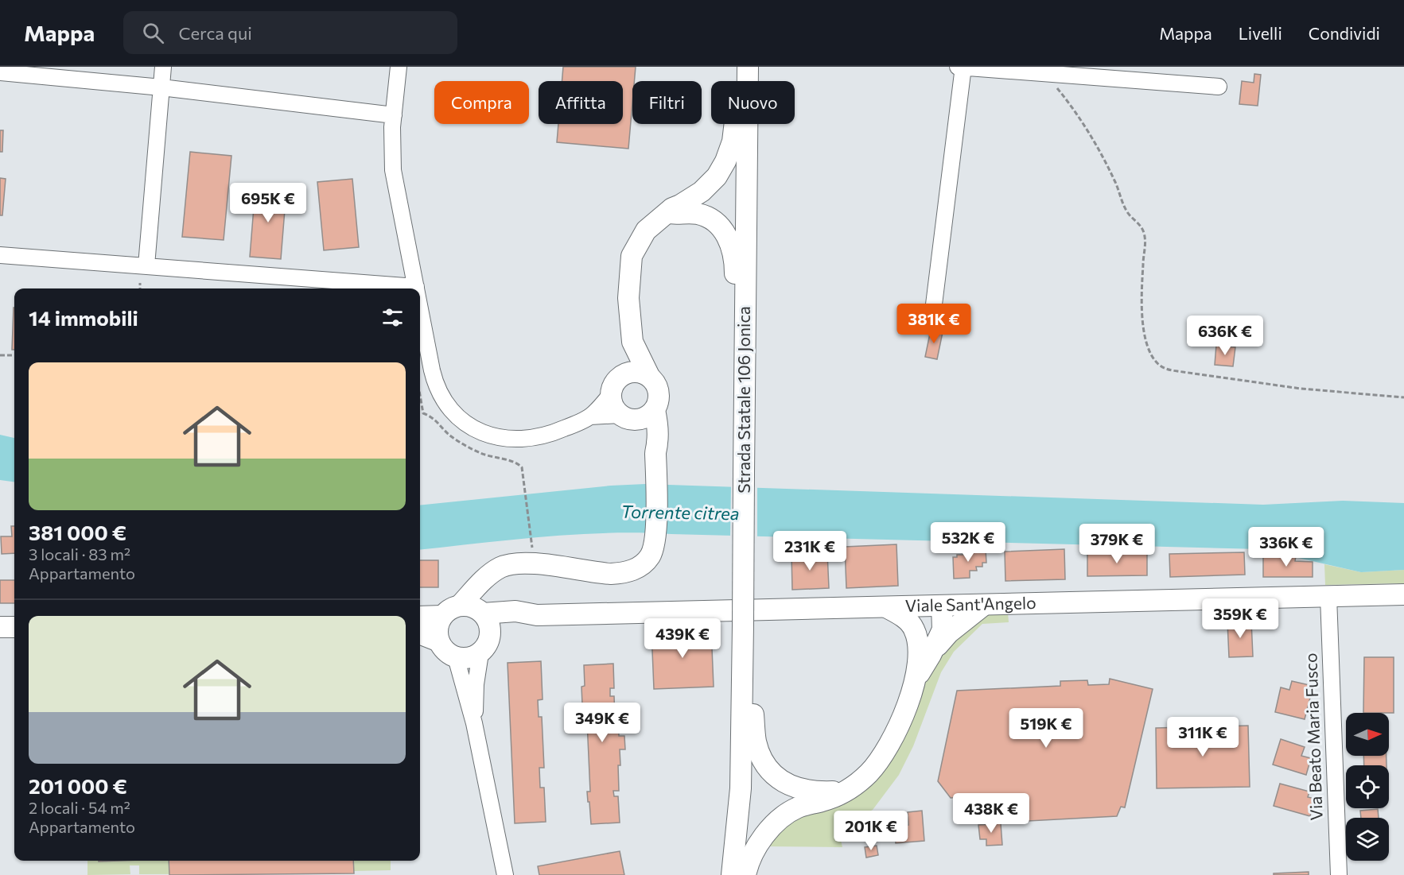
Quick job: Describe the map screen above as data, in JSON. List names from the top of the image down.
{
  "streets": {
    "main road": ["Strada Statale 106 Jonica", "Viale Sant'Angelo"],
    "street": ["Via Beato Maria Fusco"]
  },
  "crossings": [
    ["Viale Sant'Angelo", "Via Beato Maria Fusco"]
  ],
  "water": ["Torrente citrea"],
  "north": "right",
  "page": {
    "header": "Mappa",
    "search": "Cerca qui",
    "nav": ["Mappa", "Livelli", "Condividi"],
    "chip": [
      "Compra",
      "Affitta",
      "Filtri",
      "Nuovo"
    ],
    "price": [
      "695K €",
      "381K €",
      "636K €",
      "532K €",
      "379K €",
      "336K €",
      "231K €",
      "359K €",
      "439K €",
      "349K €",
      "519K €",
      "311K €",
      "438K €",
      "201K €"
    ],
    "heading": "14 immobili",
    "list": [
      {
        "name": "381 000 €",
        "note": "3 locali · 83 m² · Appartamento"
      },
      {
        "name": "201 000 €",
        "note": "2 locali · 54 m² · Appartamento"
      }
    ]
  }
}
